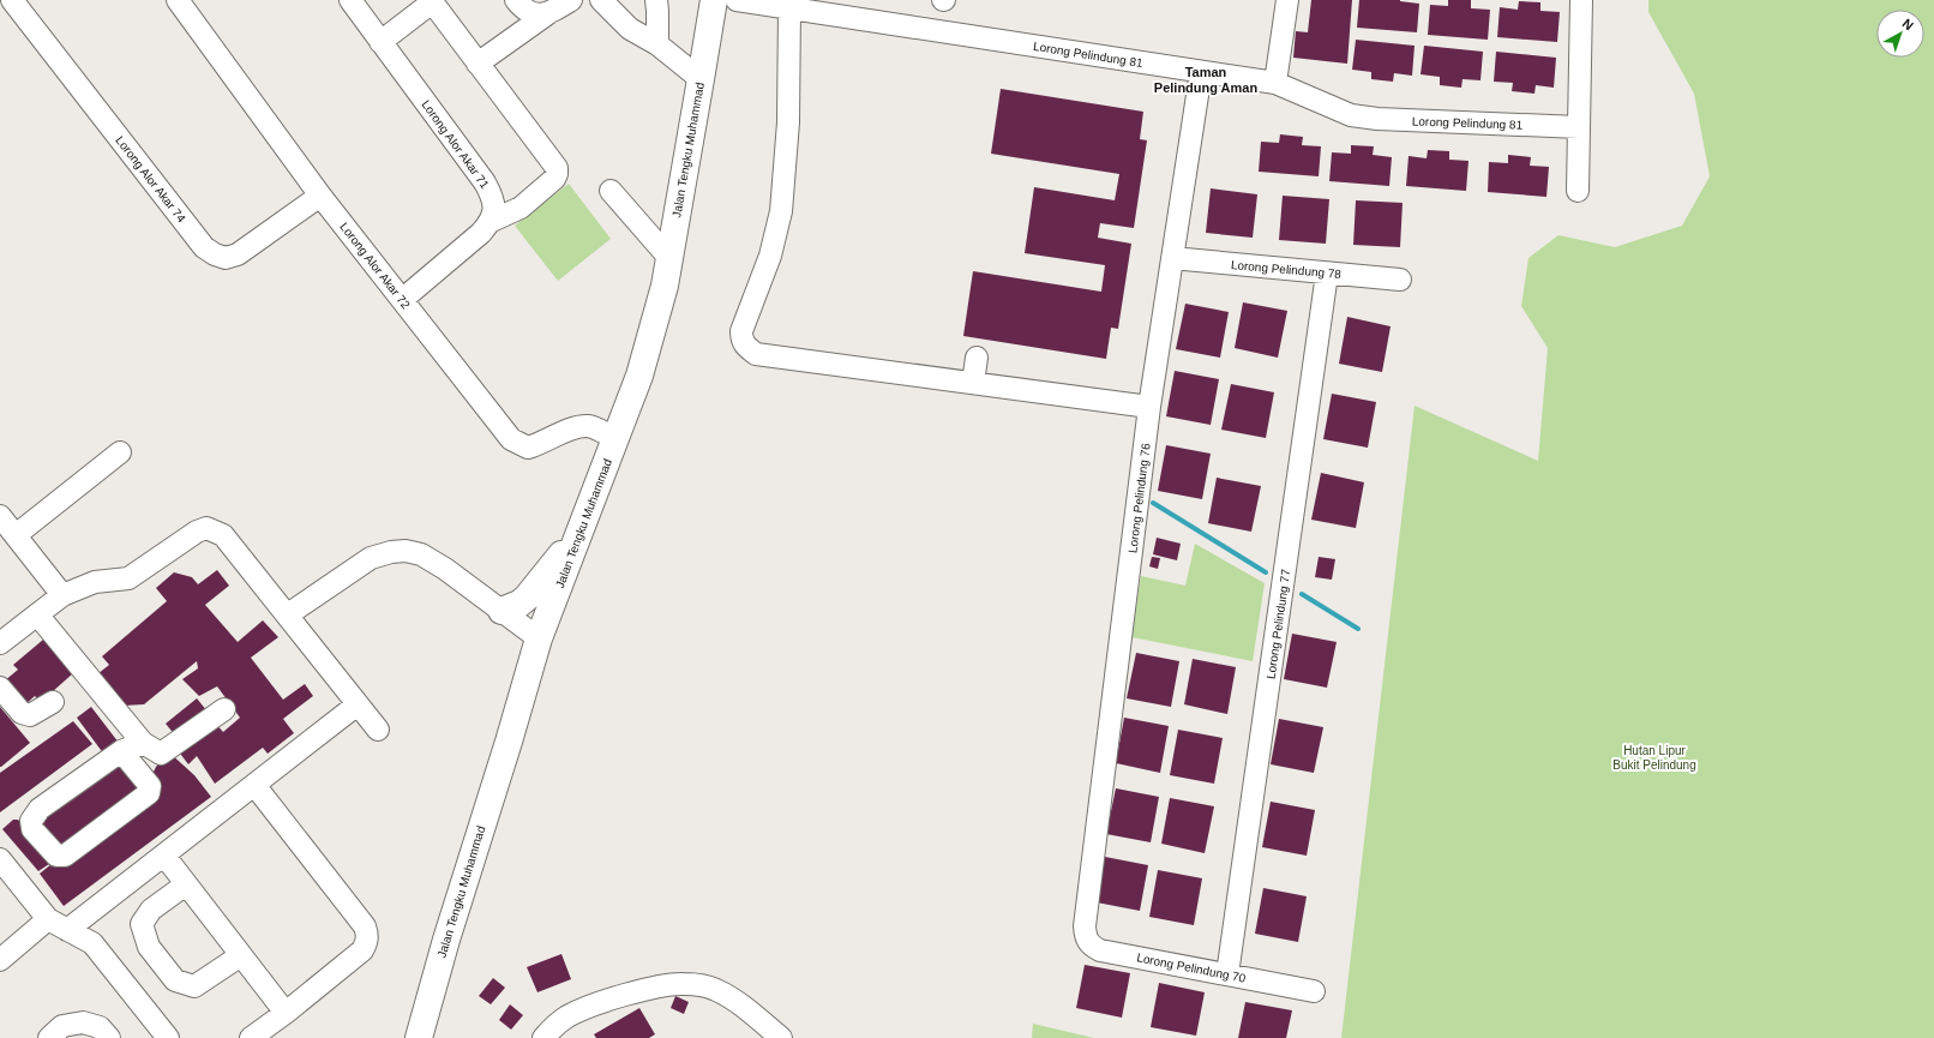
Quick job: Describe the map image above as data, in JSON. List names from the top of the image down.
{
  "streets": {
    "main road": ["Jalan Tengku Muhammad"],
    "street": [
      "Lorong Pelindung 81",
      "Lorong Alor Akar 71",
      "Lorong Alor Akar 74",
      "Lorong Alor Akar 72",
      "Lorong Pelindung 78",
      "Lorong Pelindung 76",
      "Lorong Pelindung 77",
      "Lorong Pelindung 70"
    ]
  },
  "crossings": [
    ["Lorong Pelindung 81", "Lorong Pelindung 76"],
    ["Jalan Tengku Muhammad", "Lorong Alor Akar 72"],
    ["Lorong Alor Akar 74", "Lorong Alor Akar 72"],
    ["Lorong Pelindung 78", "Lorong Pelindung 76"],
    ["Lorong Pelindung 78", "Lorong Pelindung 77"],
    ["Lorong Pelindung 76", "Lorong Pelindung 70"],
    ["Lorong Pelindung 77", "Lorong Pelindung 70"]
  ],
  "districts": ["Taman Pelindung Aman"],
  "parks": ["Hutan Lipur Bukit Pelindung"],
  "north": "top right"
}
